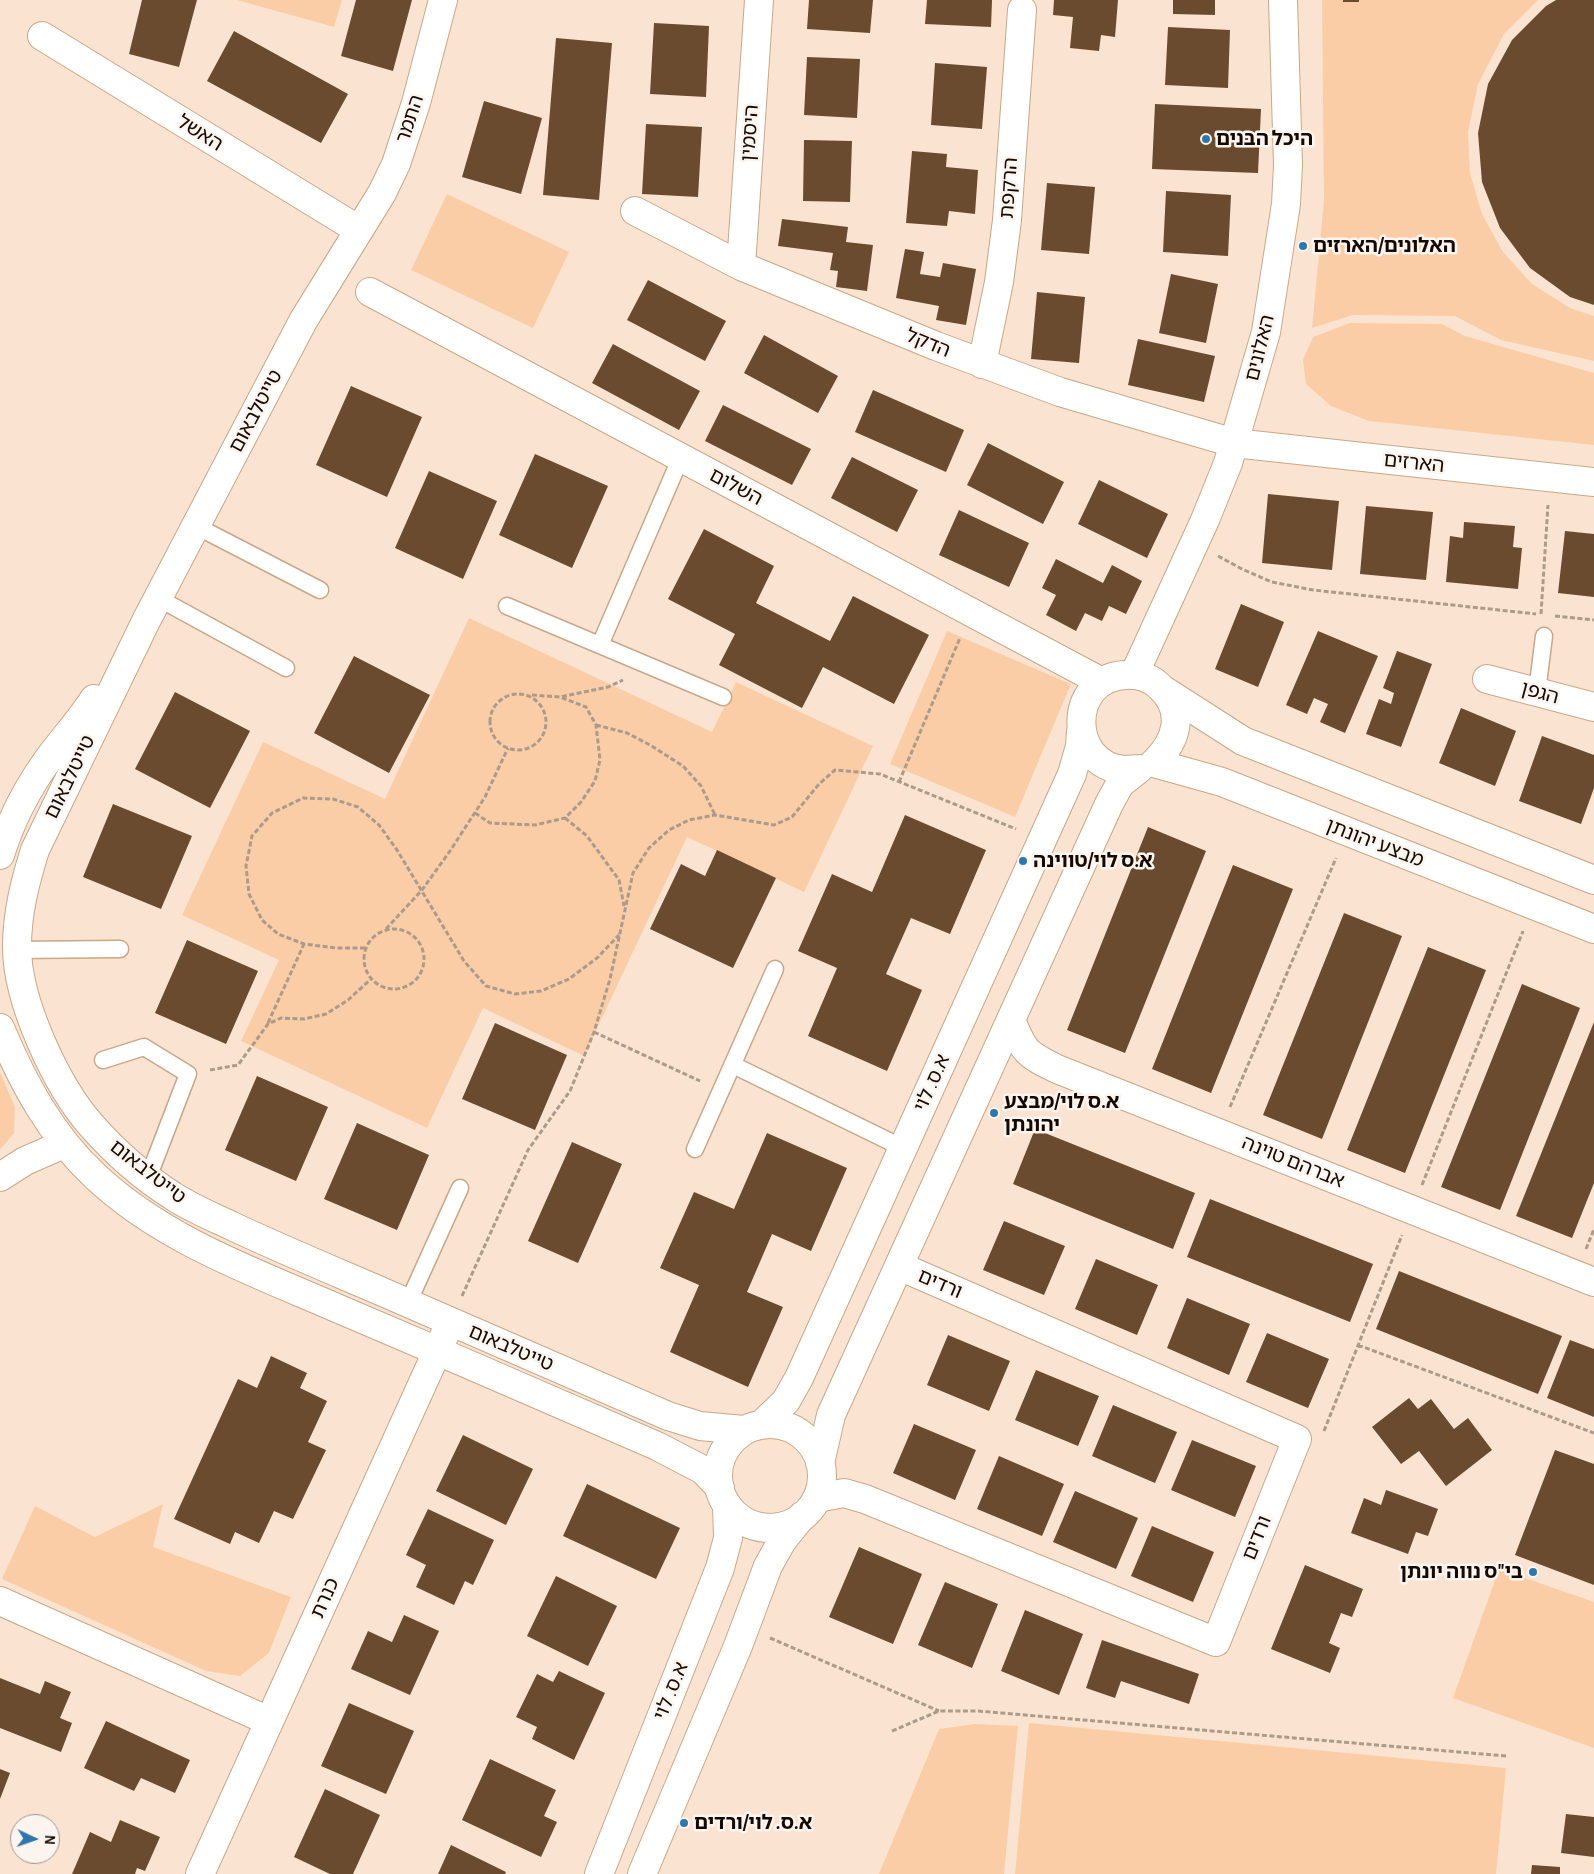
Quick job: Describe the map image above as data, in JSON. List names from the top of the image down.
{
  "streets": {
    "street": [
      "התמר",
      "האשל",
      "היסמין",
      "הרקפת",
      "הדקל",
      "האלונים",
      "טייטלבאום",
      "הארזים",
      "השלום",
      "הגפן",
      "מבצע יהונתן",
      "א.ס. לוי",
      "אברהם טוינה",
      "ורדים",
      "כנרת"
    ]
  },
  "crossings": [
    ["התמר", "האשל"],
    ["התמר", "טייטלבאום"],
    ["האשל", "טייטלבאום"],
    ["היסמין", "הדקל"],
    ["הרקפת", "הדקל"],
    ["הדקל", "האלונים"],
    ["הדקל", "הארזים"],
    ["האלונים", "הארזים"],
    ["האלונים", "השלום"],
    ["האלונים", "מבצע יהונתן"],
    ["האלונים", "א.ס. לוי"],
    ["טייטלבאום", "א.ס. לוי"],
    ["טייטלבאום", "ורדים"],
    ["טייטלבאום", "כנרת"],
    ["השלום", "מבצע יהונתן"],
    ["השלום", "א.ס. לוי"],
    ["מבצע יהונתן", "א.ס. לוי"],
    ["א.ס. לוי", "ורדים"]
  ],
  "places": [
    "היכל הבנים",
    "האלונים/הארזים",
    "א.ס לוי/טווינה",
    "א.ס לוי/מבצע יהונתן",
    "בי\"ס נווה יונתן",
    "א.ס. לוי/ורדים"
  ],
  "north": "right"
}
